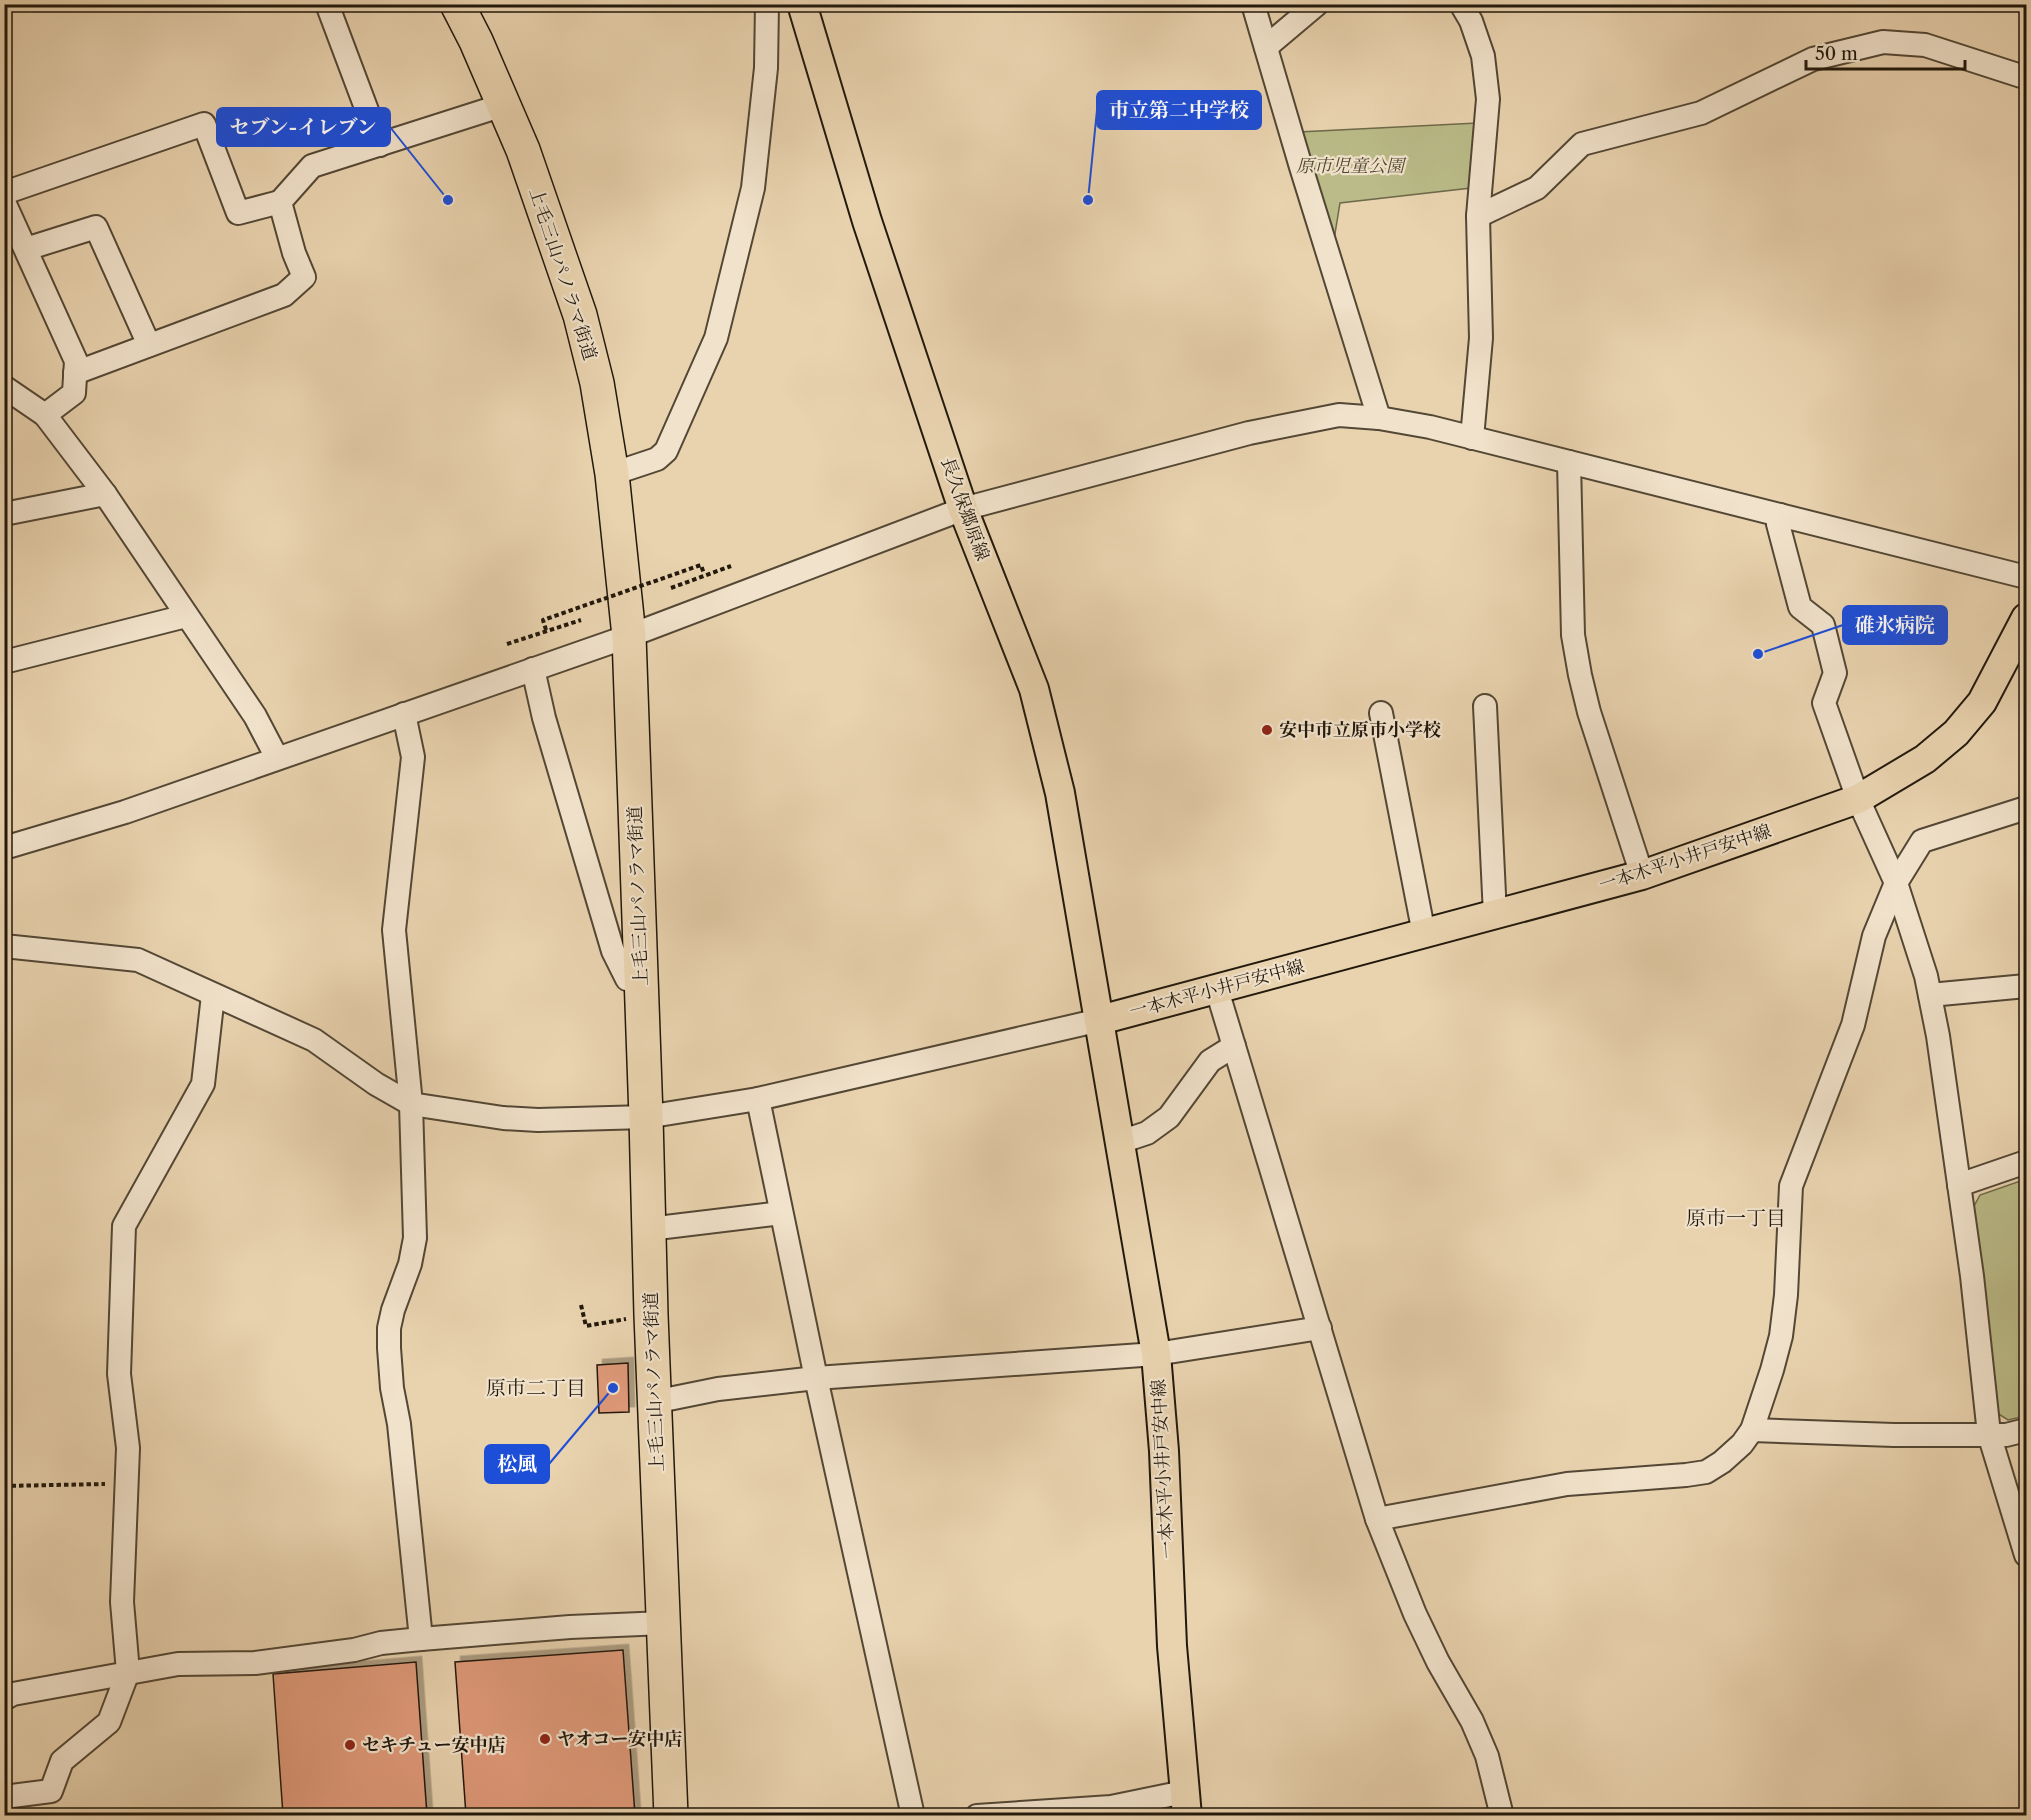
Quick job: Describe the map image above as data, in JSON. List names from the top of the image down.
{
  "streets": {
    "highway": ["上毛三山パノラマ街道"],
    "main road": ["長久保郷原線", "一本木平小井戸安中線"]
  },
  "crossings": [
    ["長久保郷原線", "一本木平小井戸安中線"]
  ],
  "districts": ["原市一丁目", "原市二丁目"],
  "parks": ["原市児童公園"],
  "places": [
    "セブン-イレブン",
    "市立第二中学校",
    "碓氷病院",
    "安中市立原市小学校",
    "松風",
    "ヤオコー安中店",
    "セキチュー安中店"
  ],
  "scale_bar": "50 m"
}
